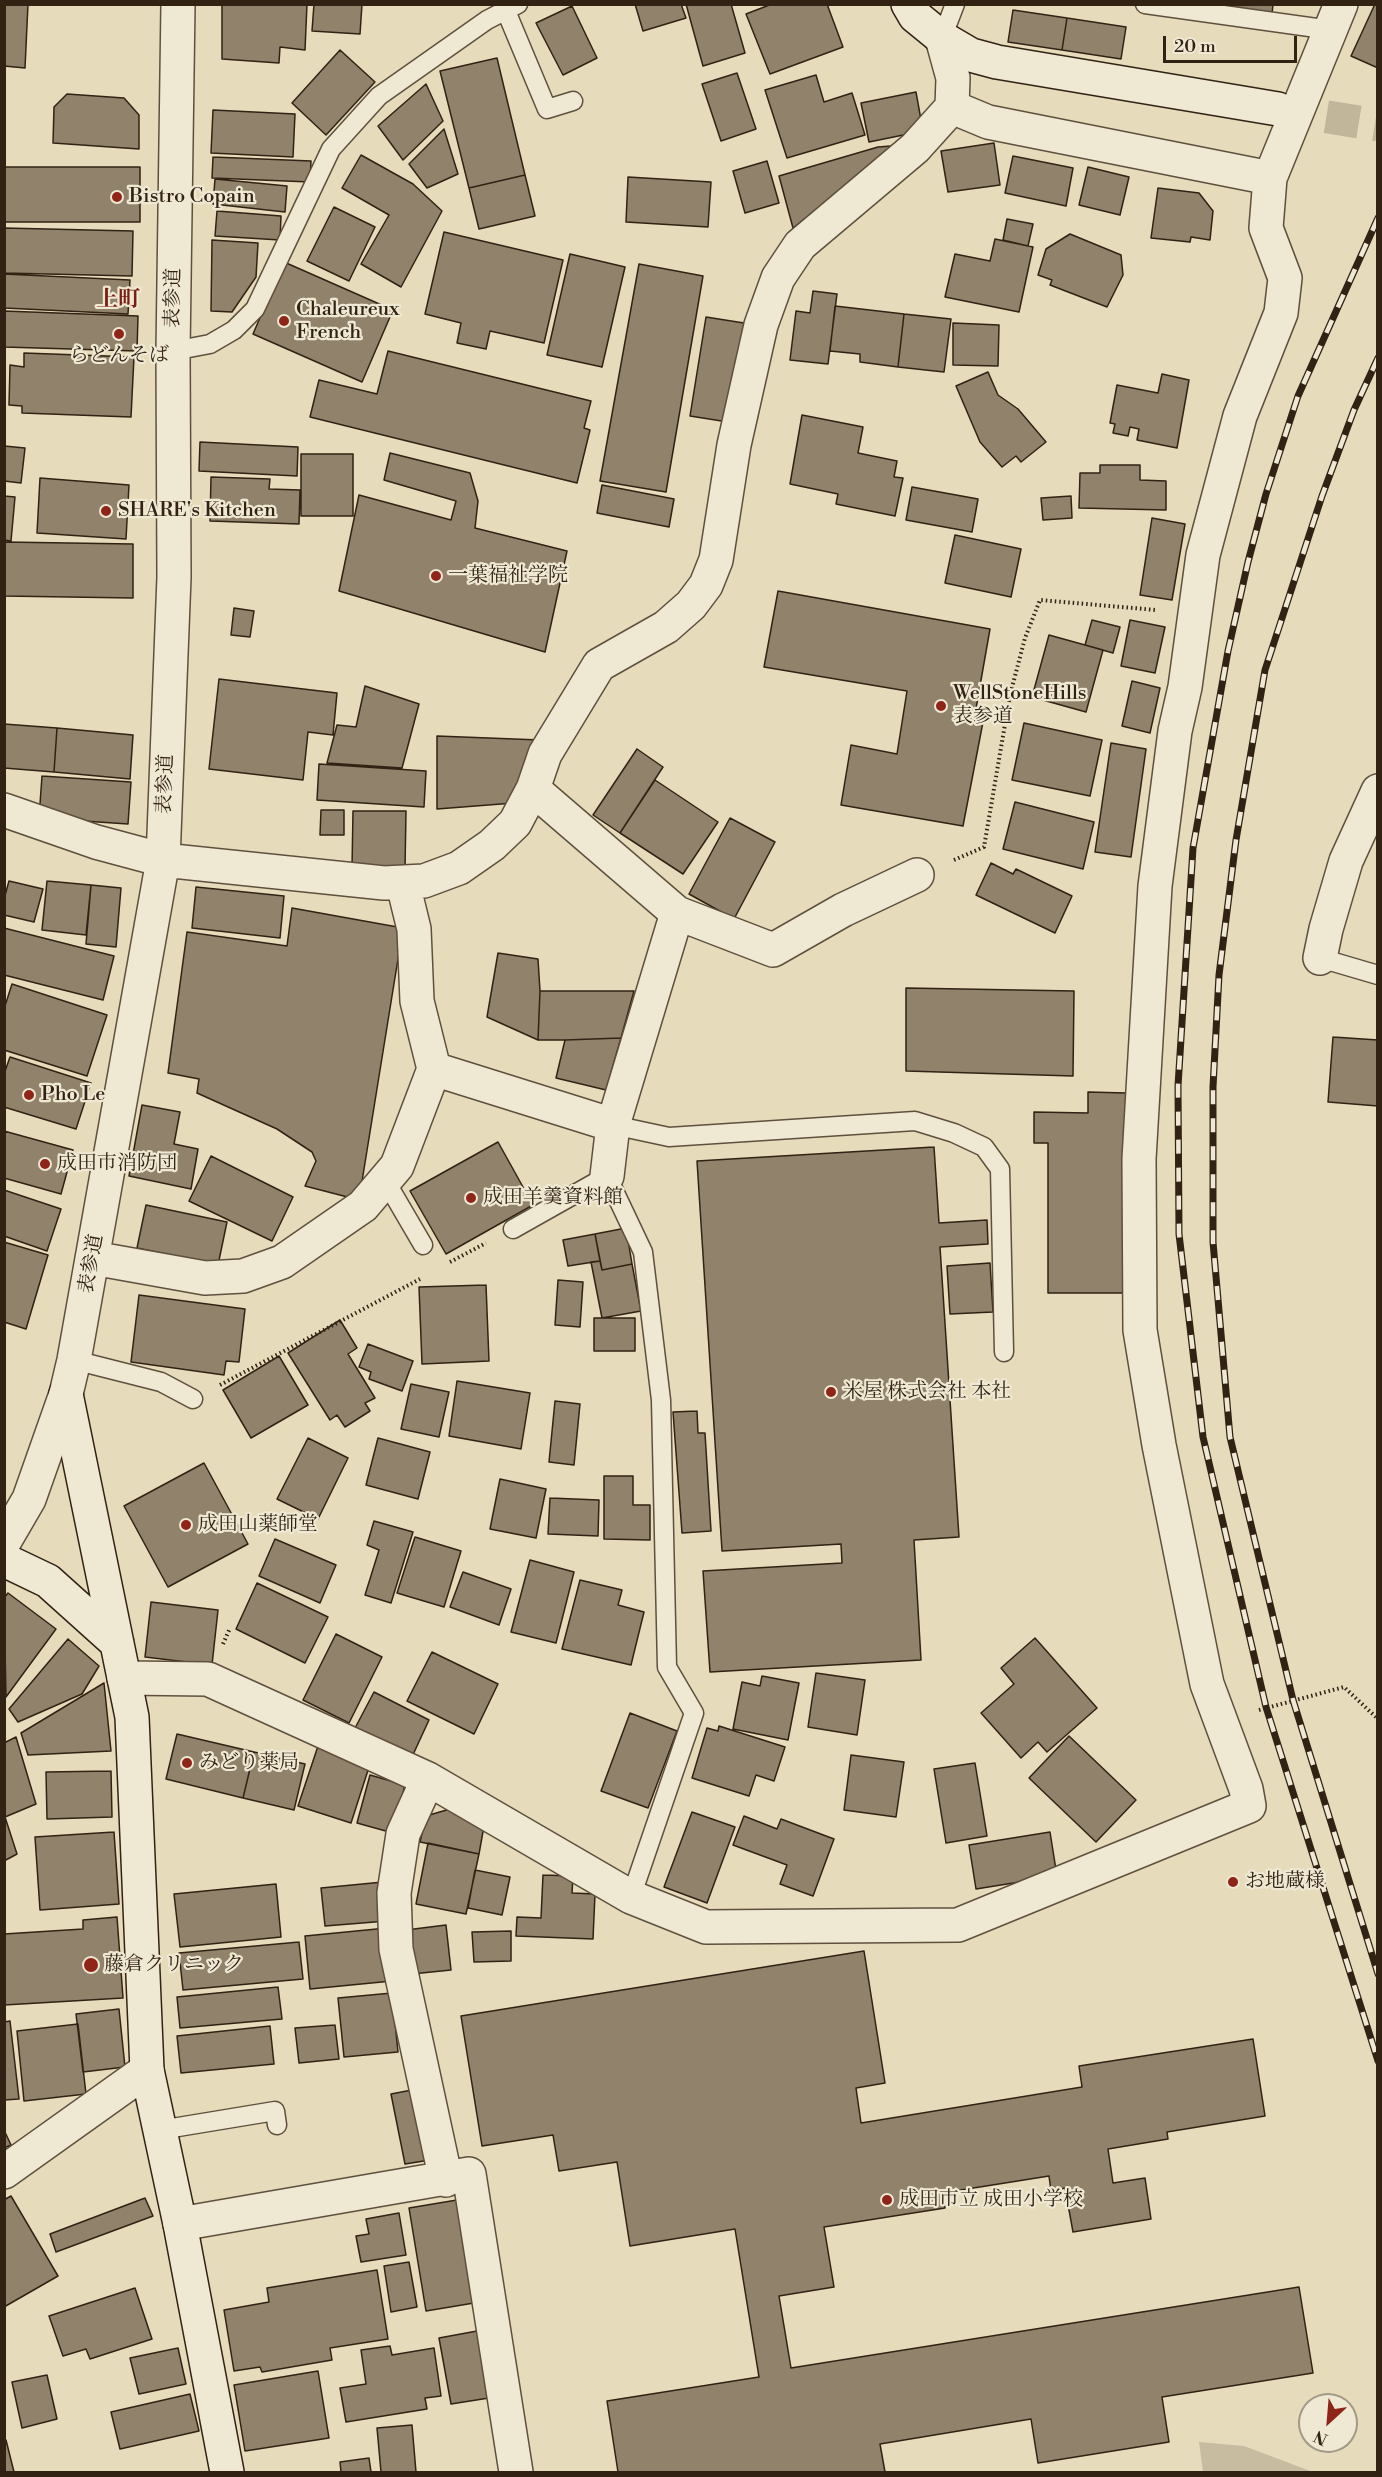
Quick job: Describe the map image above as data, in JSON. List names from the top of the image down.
{
  "streets": {
    "street": ["表参道"]
  },
  "districts": ["上町"],
  "places": [
    "Bistro Copain",
    "Chaleureux French",
    "らどんそば",
    "SHARE's Kitchen",
    "一葉福祉学院",
    "WellStoneHills 表参道",
    "Pho Le",
    "成田市消防団",
    "成田羊羹資料館",
    "米屋 株式会社 本社",
    "成田山薬師堂",
    "みどり薬局",
    "お地蔵様",
    "藤倉クリニック",
    "成田市立 成田小学校"
  ],
  "scale_bar": "20 m",
  "north": "bottom left"
}
